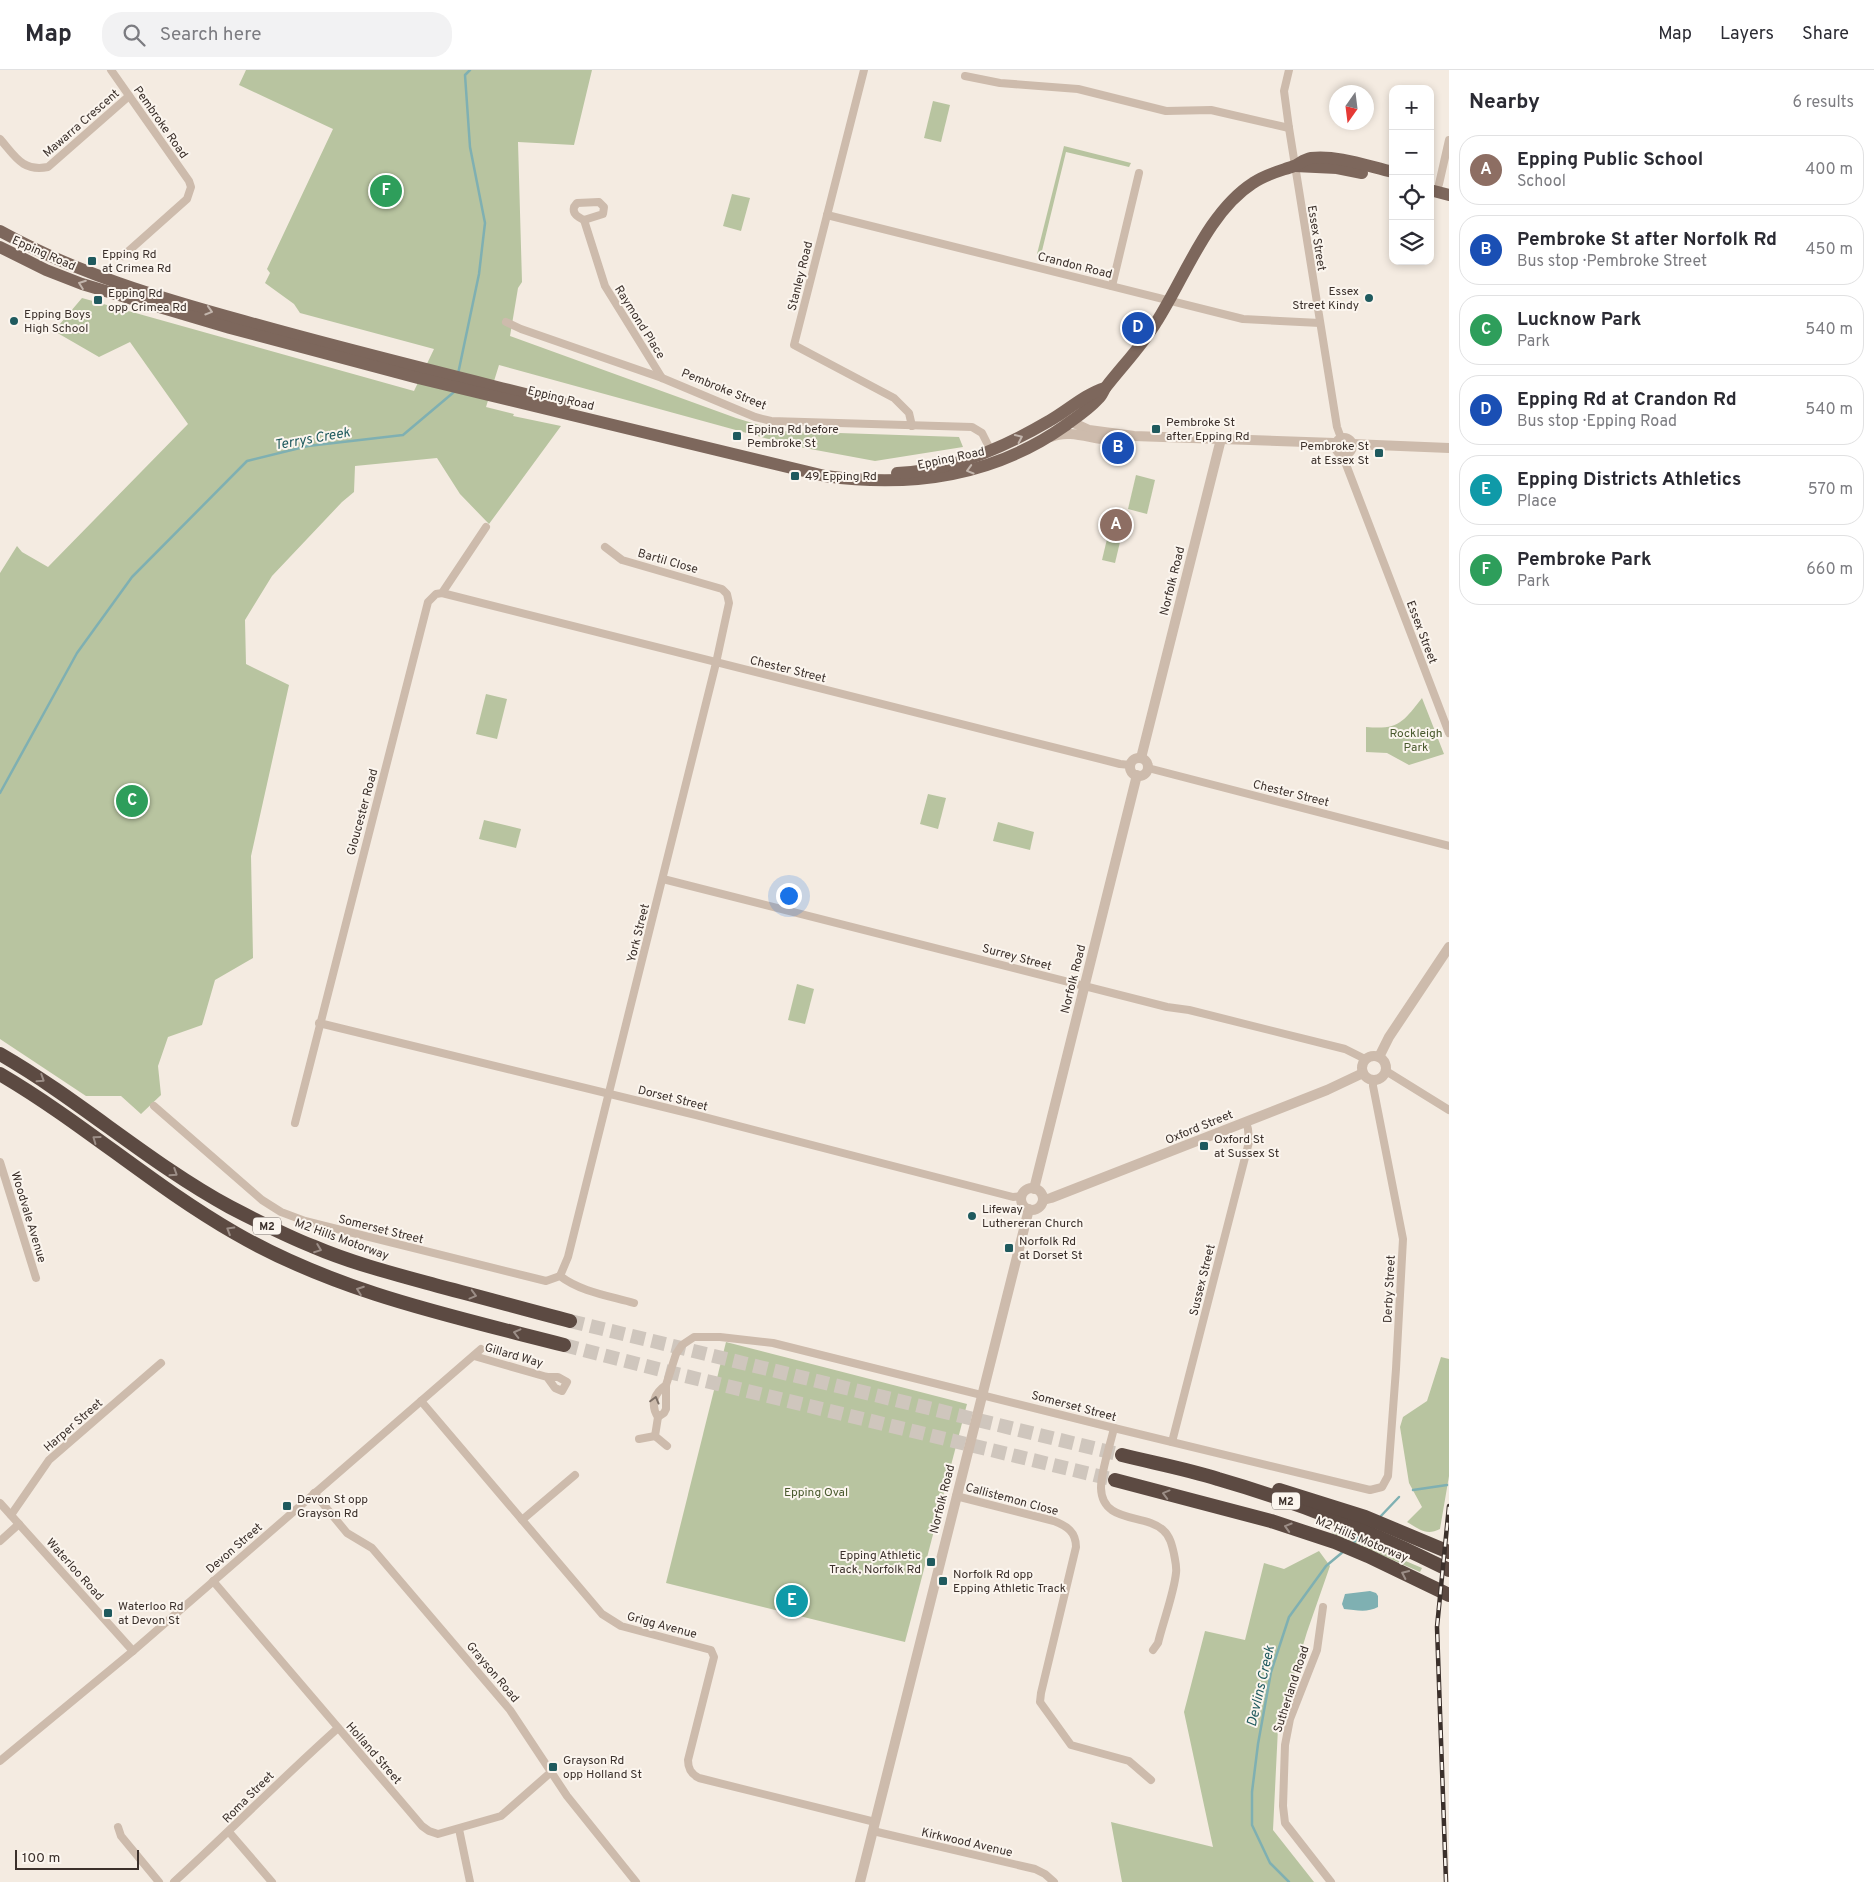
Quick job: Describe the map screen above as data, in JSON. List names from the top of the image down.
{
  "streets": {
    "highway": ["M2", "M2 Hills Motorway"],
    "main road": ["Epping Road"],
    "street": [
      "Pembroke Road",
      "Mawarra Crescent",
      "Essex Street",
      "Crandon Road",
      "Stanley Road",
      "Raymond Place",
      "Pembroke Street",
      "Bartil Close",
      "Norfolk Road",
      "Chester Street",
      "Gloucester Road",
      "York Street",
      "Surrey Street",
      "Dorset Street",
      "Oxford Street",
      "Woodvale Avenue",
      "Somerset Street",
      "Sussex Street",
      "Derby Street",
      "Gillard Way",
      "Harper Street",
      "Callistemon Close",
      "Devon Street",
      "Waterloo Road",
      "Grigg Avenue",
      "Grayson Road",
      "Sutherland Road",
      "Holland Street",
      "Roma Street",
      "Kirkwood Avenue"
    ]
  },
  "crossings": [
    ["Pembroke Road", "Mawarra Crescent"],
    ["Essex Street", "Epping Road"],
    ["Essex Street", "Crandon Road"],
    ["Epping Road", "Crandon Road"],
    ["Epping Road", "Pembroke Street"],
    ["Crandon Road", "Stanley Road"],
    ["Stanley Road", "Pembroke Street"],
    ["Raymond Place", "Pembroke Street"],
    ["Bartil Close", "York Street"],
    ["Norfolk Road", "Chester Street"],
    ["Norfolk Road", "Surrey Street"],
    ["Norfolk Road", "Dorset Street"],
    ["Norfolk Road", "Oxford Street"],
    ["Norfolk Road", "Somerset Street"],
    ["Norfolk Road", "Callistemon Close"],
    ["Norfolk Road", "Grigg Avenue"],
    ["Norfolk Road", "Kirkwood Avenue"],
    ["Chester Street", "Gloucester Road"],
    ["Chester Street", "York Street"],
    ["Gloucester Road", "Dorset Street"],
    ["York Street", "Surrey Street"],
    ["York Street", "Dorset Street"],
    ["York Street", "Somerset Street"],
    ["Surrey Street", "Oxford Street"],
    ["Surrey Street", "Derby Street"],
    ["Dorset Street", "Oxford Street"],
    ["Oxford Street", "Sussex Street"],
    ["Oxford Street", "Derby Street"],
    ["Somerset Street", "Sussex Street"],
    ["Somerset Street", "Derby Street"],
    ["Gillard Way", "Devon Street"],
    ["Harper Street", "Waterloo Road"],
    ["Devon Street", "Waterloo Road"],
    ["Devon Street", "Grigg Avenue"],
    ["Devon Street", "Grayson Road"],
    ["Devon Street", "Holland Street"],
    ["Grigg Avenue", "Kirkwood Avenue"],
    ["Grayson Road", "Holland Street"],
    ["Holland Street", "Roma Street"]
  ],
  "water": ["Terrys Creek", "Devlins Creek"],
  "parks": ["Rockleigh Park", "Epping Oval"],
  "places": {
    "transit": [
      "Epping Rd at Crimea Rd",
      "Epping Rd opp Crimea Rd",
      "Pembroke St after Epping Rd",
      "Epping Rd before Pembroke St",
      "Pembroke St at Essex St",
      "49 Epping Rd",
      "Oxford St at Sussex St",
      "Norfolk Rd at Dorset St",
      "Devon St opp Grayson Rd",
      "Epping Athletic Track, Norfolk Rd",
      "Norfolk Rd opp Epping Athletic Track",
      "Waterloo Rd at Devon St",
      "Grayson Rd opp Holland St"
    ],
    "other": ["Essex Street Kindy", "Epping Boys High School", "Lifeway Luthereran Church"]
  },
  "scale_bar": "100 m",
  "north": "bottom",
  "page": {
    "header": "Map",
    "search": "Search here",
    "nav": ["Map", "Layers", "Share"],
    "heading": ["Nearby", "6 results"],
    "map_buttons": ["+", "−"],
    "list": [
      {
        "mark": "A",
        "name": "Epping Public School",
        "note": "School",
        "value": "400 m"
      },
      {
        "mark": "B",
        "name": "Pembroke St after Norfolk Rd",
        "note": "Bus stop · Pembroke Street",
        "value": "450 m"
      },
      {
        "mark": "C",
        "name": "Lucknow Park",
        "note": "Park",
        "value": "540 m"
      },
      {
        "mark": "D",
        "name": "Epping Rd at Crandon Rd",
        "note": "Bus stop · Epping Road",
        "value": "540 m"
      },
      {
        "mark": "E",
        "name": "Epping Districts Athletics",
        "note": "Place",
        "value": "570 m"
      },
      {
        "mark": "F",
        "name": "Pembroke Park",
        "note": "Park",
        "value": "660 m"
      }
    ],
    "pins": [
      "F",
      "D",
      "B",
      "A",
      "C",
      "E"
    ],
    "scale": "100 m"
  }
}
